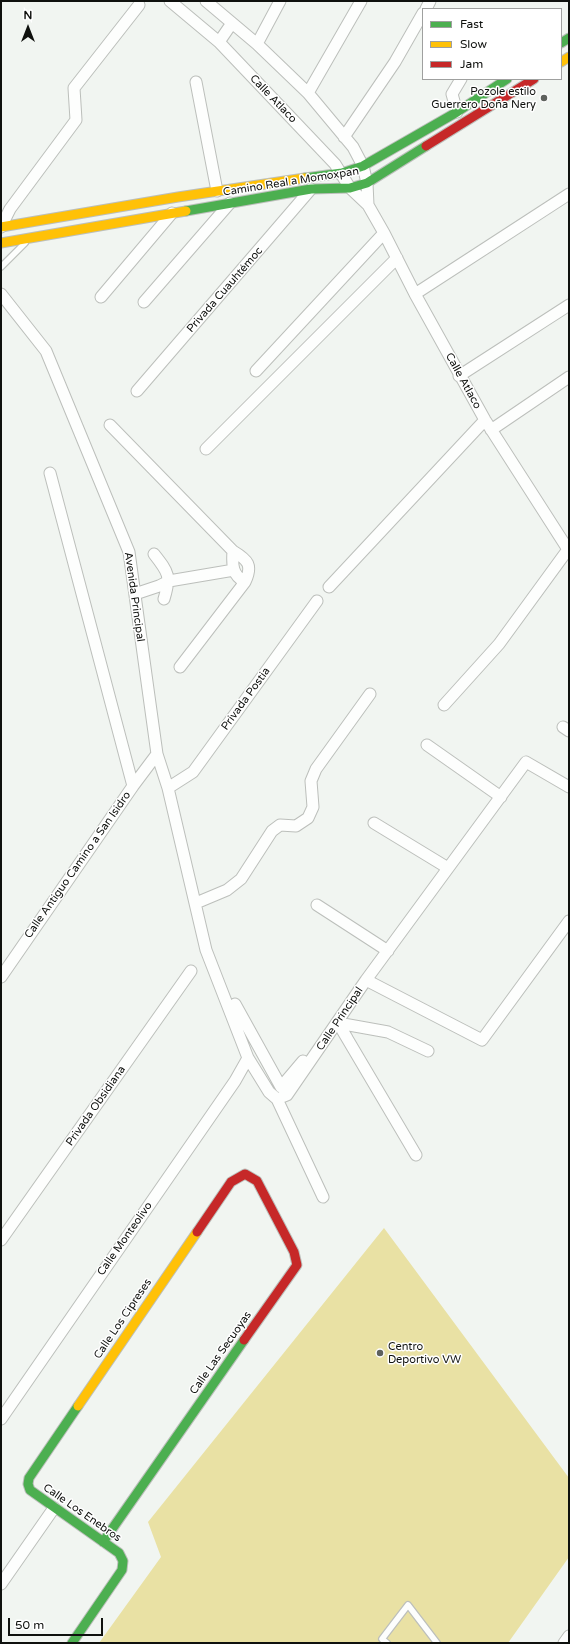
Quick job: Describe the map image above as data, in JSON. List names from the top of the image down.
{
  "streets": {
    "street": [
      "Calle Atlaco",
      "Camino Real a Momoxpan",
      "Privada Cuauhtémoc",
      "Avenida Principal",
      "Privada Postia",
      "Calle Antiguo Camino a San Isidro",
      "Calle Principal",
      "Privada Obsidiana",
      "Calle Monteolivo",
      "Calle Los Cipreses",
      "Calle Las Secuoyas",
      "Calle Los Enebros"
    ]
  },
  "crossings": [
    ["Calle Atlaco", "Camino Real a Momoxpan"],
    ["Camino Real a Momoxpan", "Privada Cuauhtémoc"],
    ["Avenida Principal", "Privada Postia"],
    ["Avenida Principal", "Calle Antiguo Camino a San Isidro"],
    ["Calle Los Cipreses", "Calle Las Secuoyas"],
    ["Calle Los Cipreses", "Calle Los Enebros"],
    ["Calle Las Secuoyas", "Calle Los Enebros"]
  ],
  "places": ["Pozole estilo Guerrero Doña Nery", "Centro Deportivo VW"],
  "legend": ["Fast", "Slow", "Jam"],
  "scale_bar": "50 m",
  "north": "top"
}
